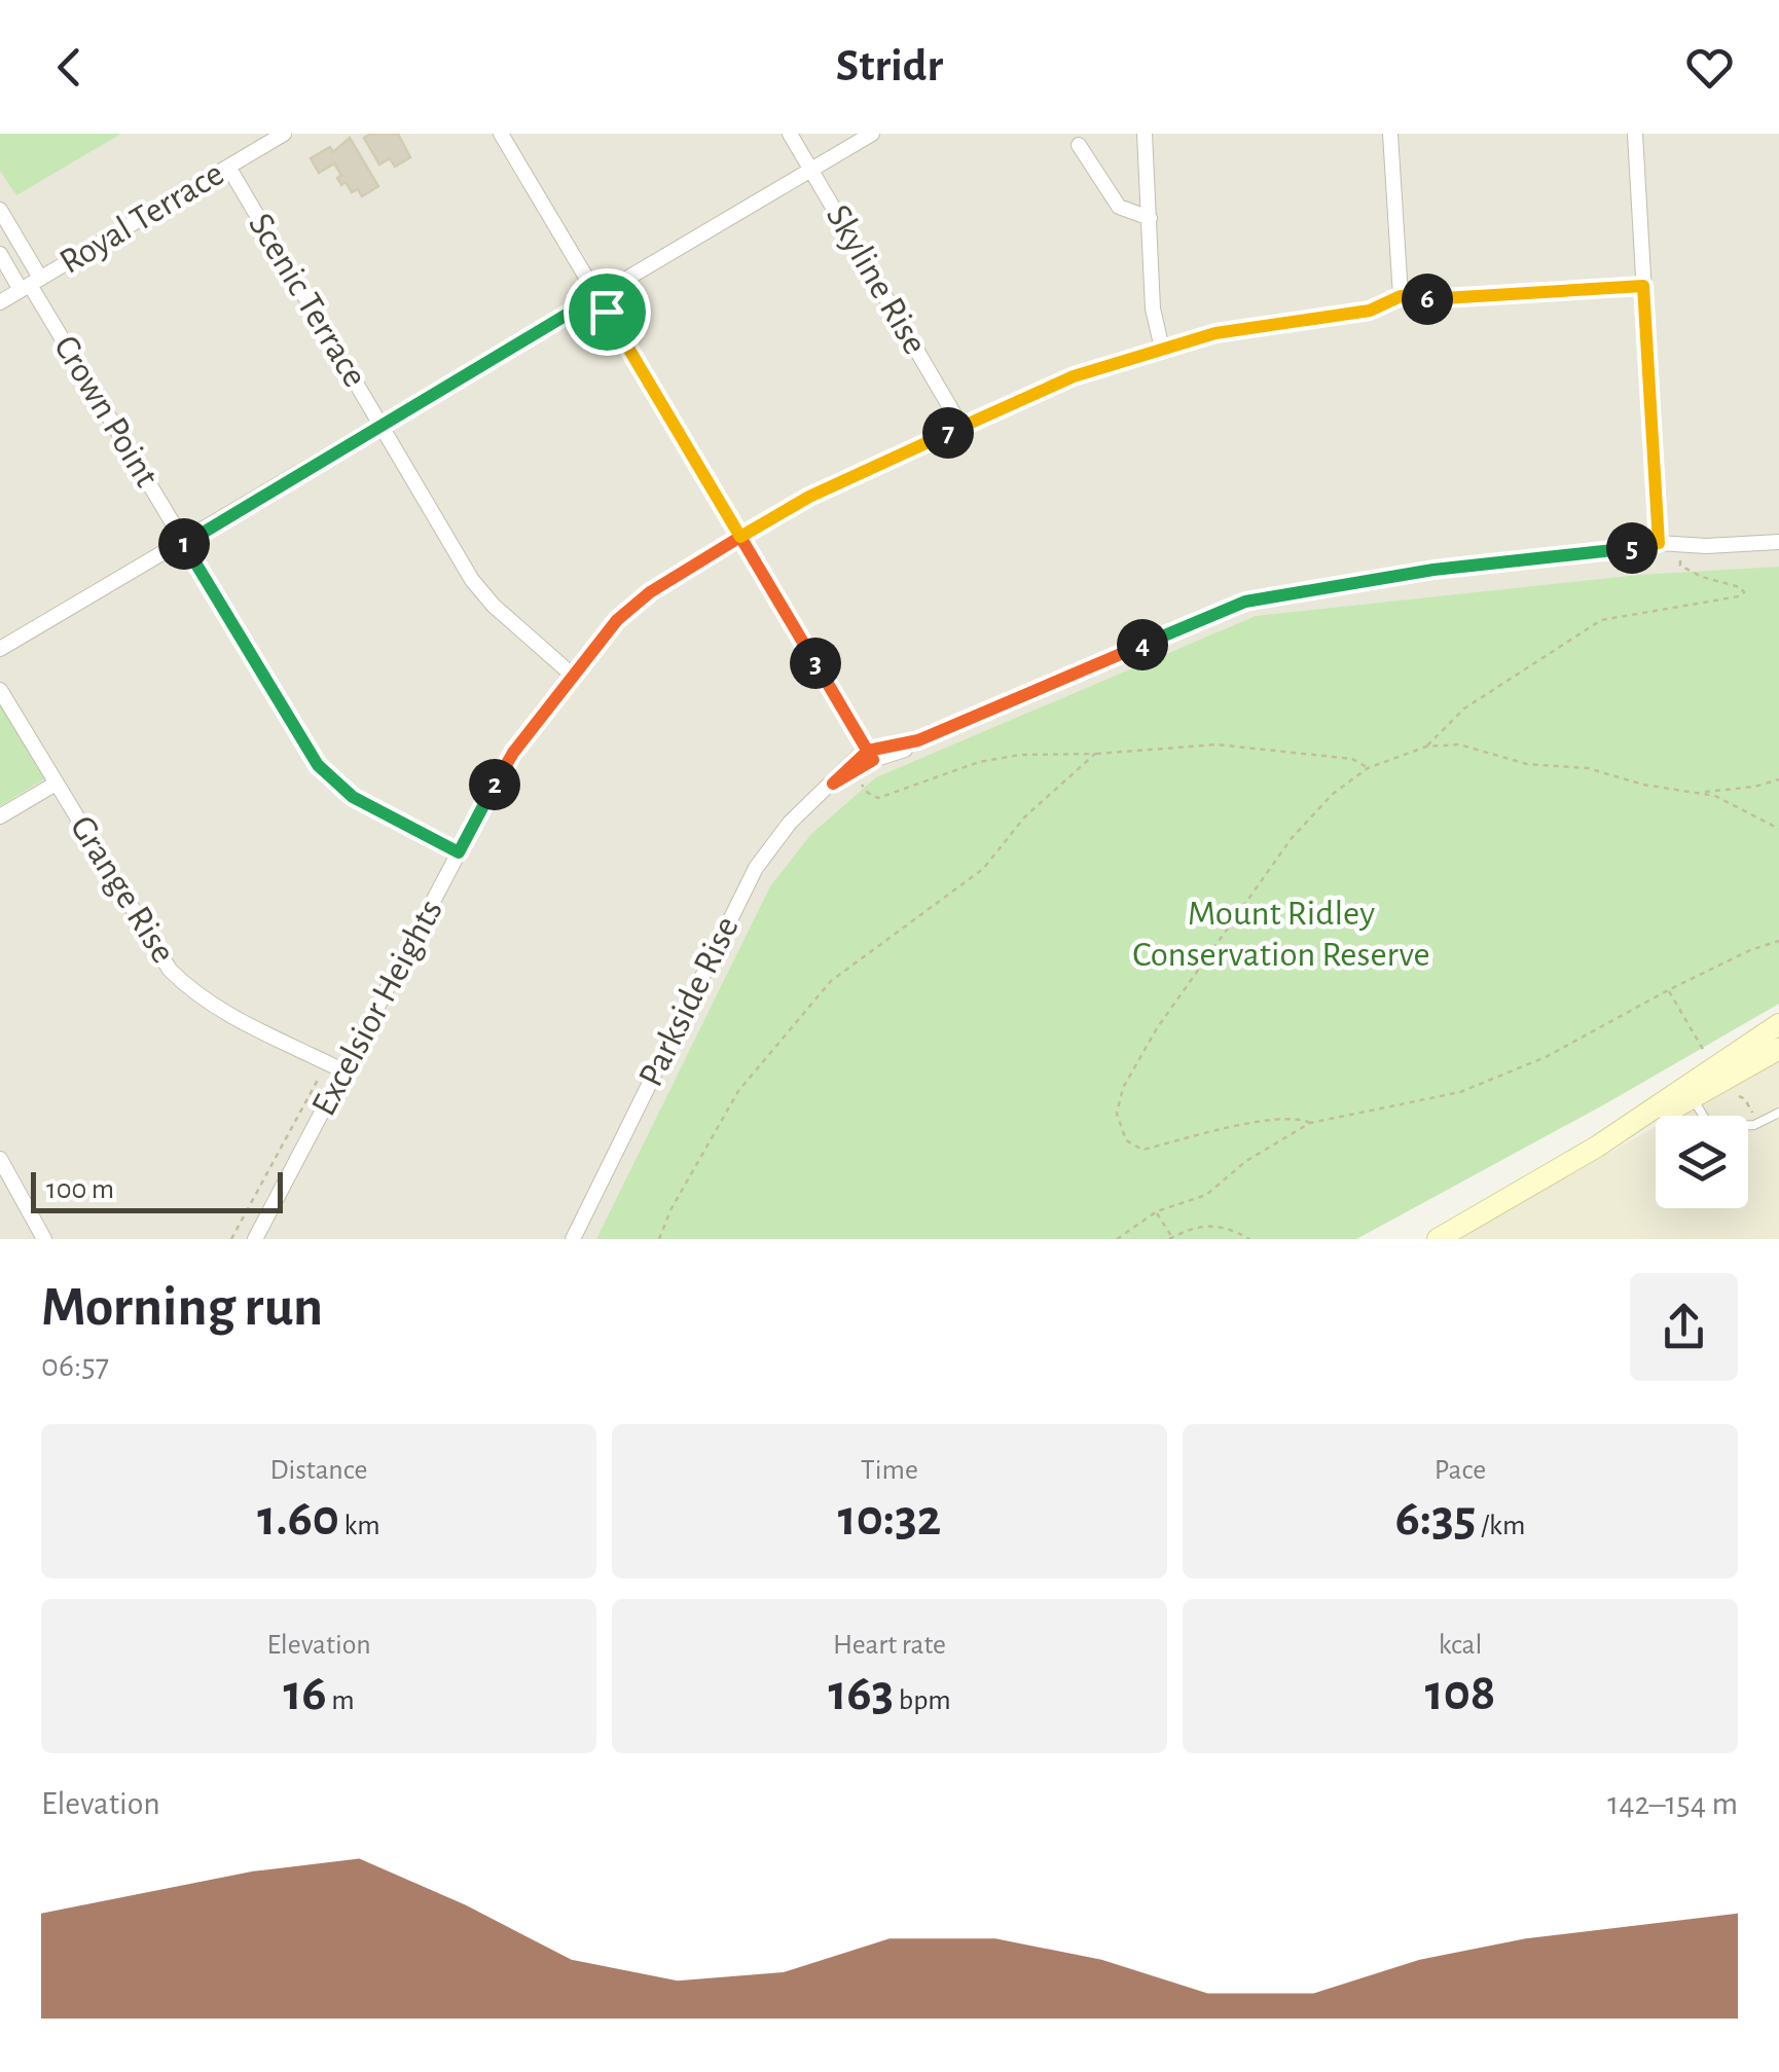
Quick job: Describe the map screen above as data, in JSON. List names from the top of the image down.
{
  "streets": {
    "street": [
      "Royal Terrace",
      "Skyline Rise",
      "Scenic Terrace",
      "Crown Point",
      "Grange Rise",
      "Parkside Rise",
      "Excelsior Heights"
    ]
  },
  "crossings": [
    ["Royal Terrace", "Scenic Terrace"],
    ["Royal Terrace", "Crown Point"],
    ["Skyline Rise", "Excelsior Heights"],
    ["Scenic Terrace", "Excelsior Heights"],
    ["Crown Point", "Excelsior Heights"],
    ["Grange Rise", "Excelsior Heights"]
  ],
  "parks": ["Mount Ridley Conservation Reserve"],
  "scale_bar": "100 m",
  "page": {
    "header": "Stridr",
    "pins": [
      "6",
      "7",
      "1",
      "5",
      "4",
      "3",
      "2"
    ],
    "scale": "100 m",
    "heading": ["Morning run", "06:57"],
    "stats": [
      ["Distance", "1.60 km"],
      ["Time", "10:32"],
      ["Pace", "6:35 /km"],
      ["Elevation", "16 m"],
      ["Heart rate", "163 bpm"],
      ["kcal", "108"]
    ],
    "chart": ["Elevation", "142–154 m"]
  }
}
